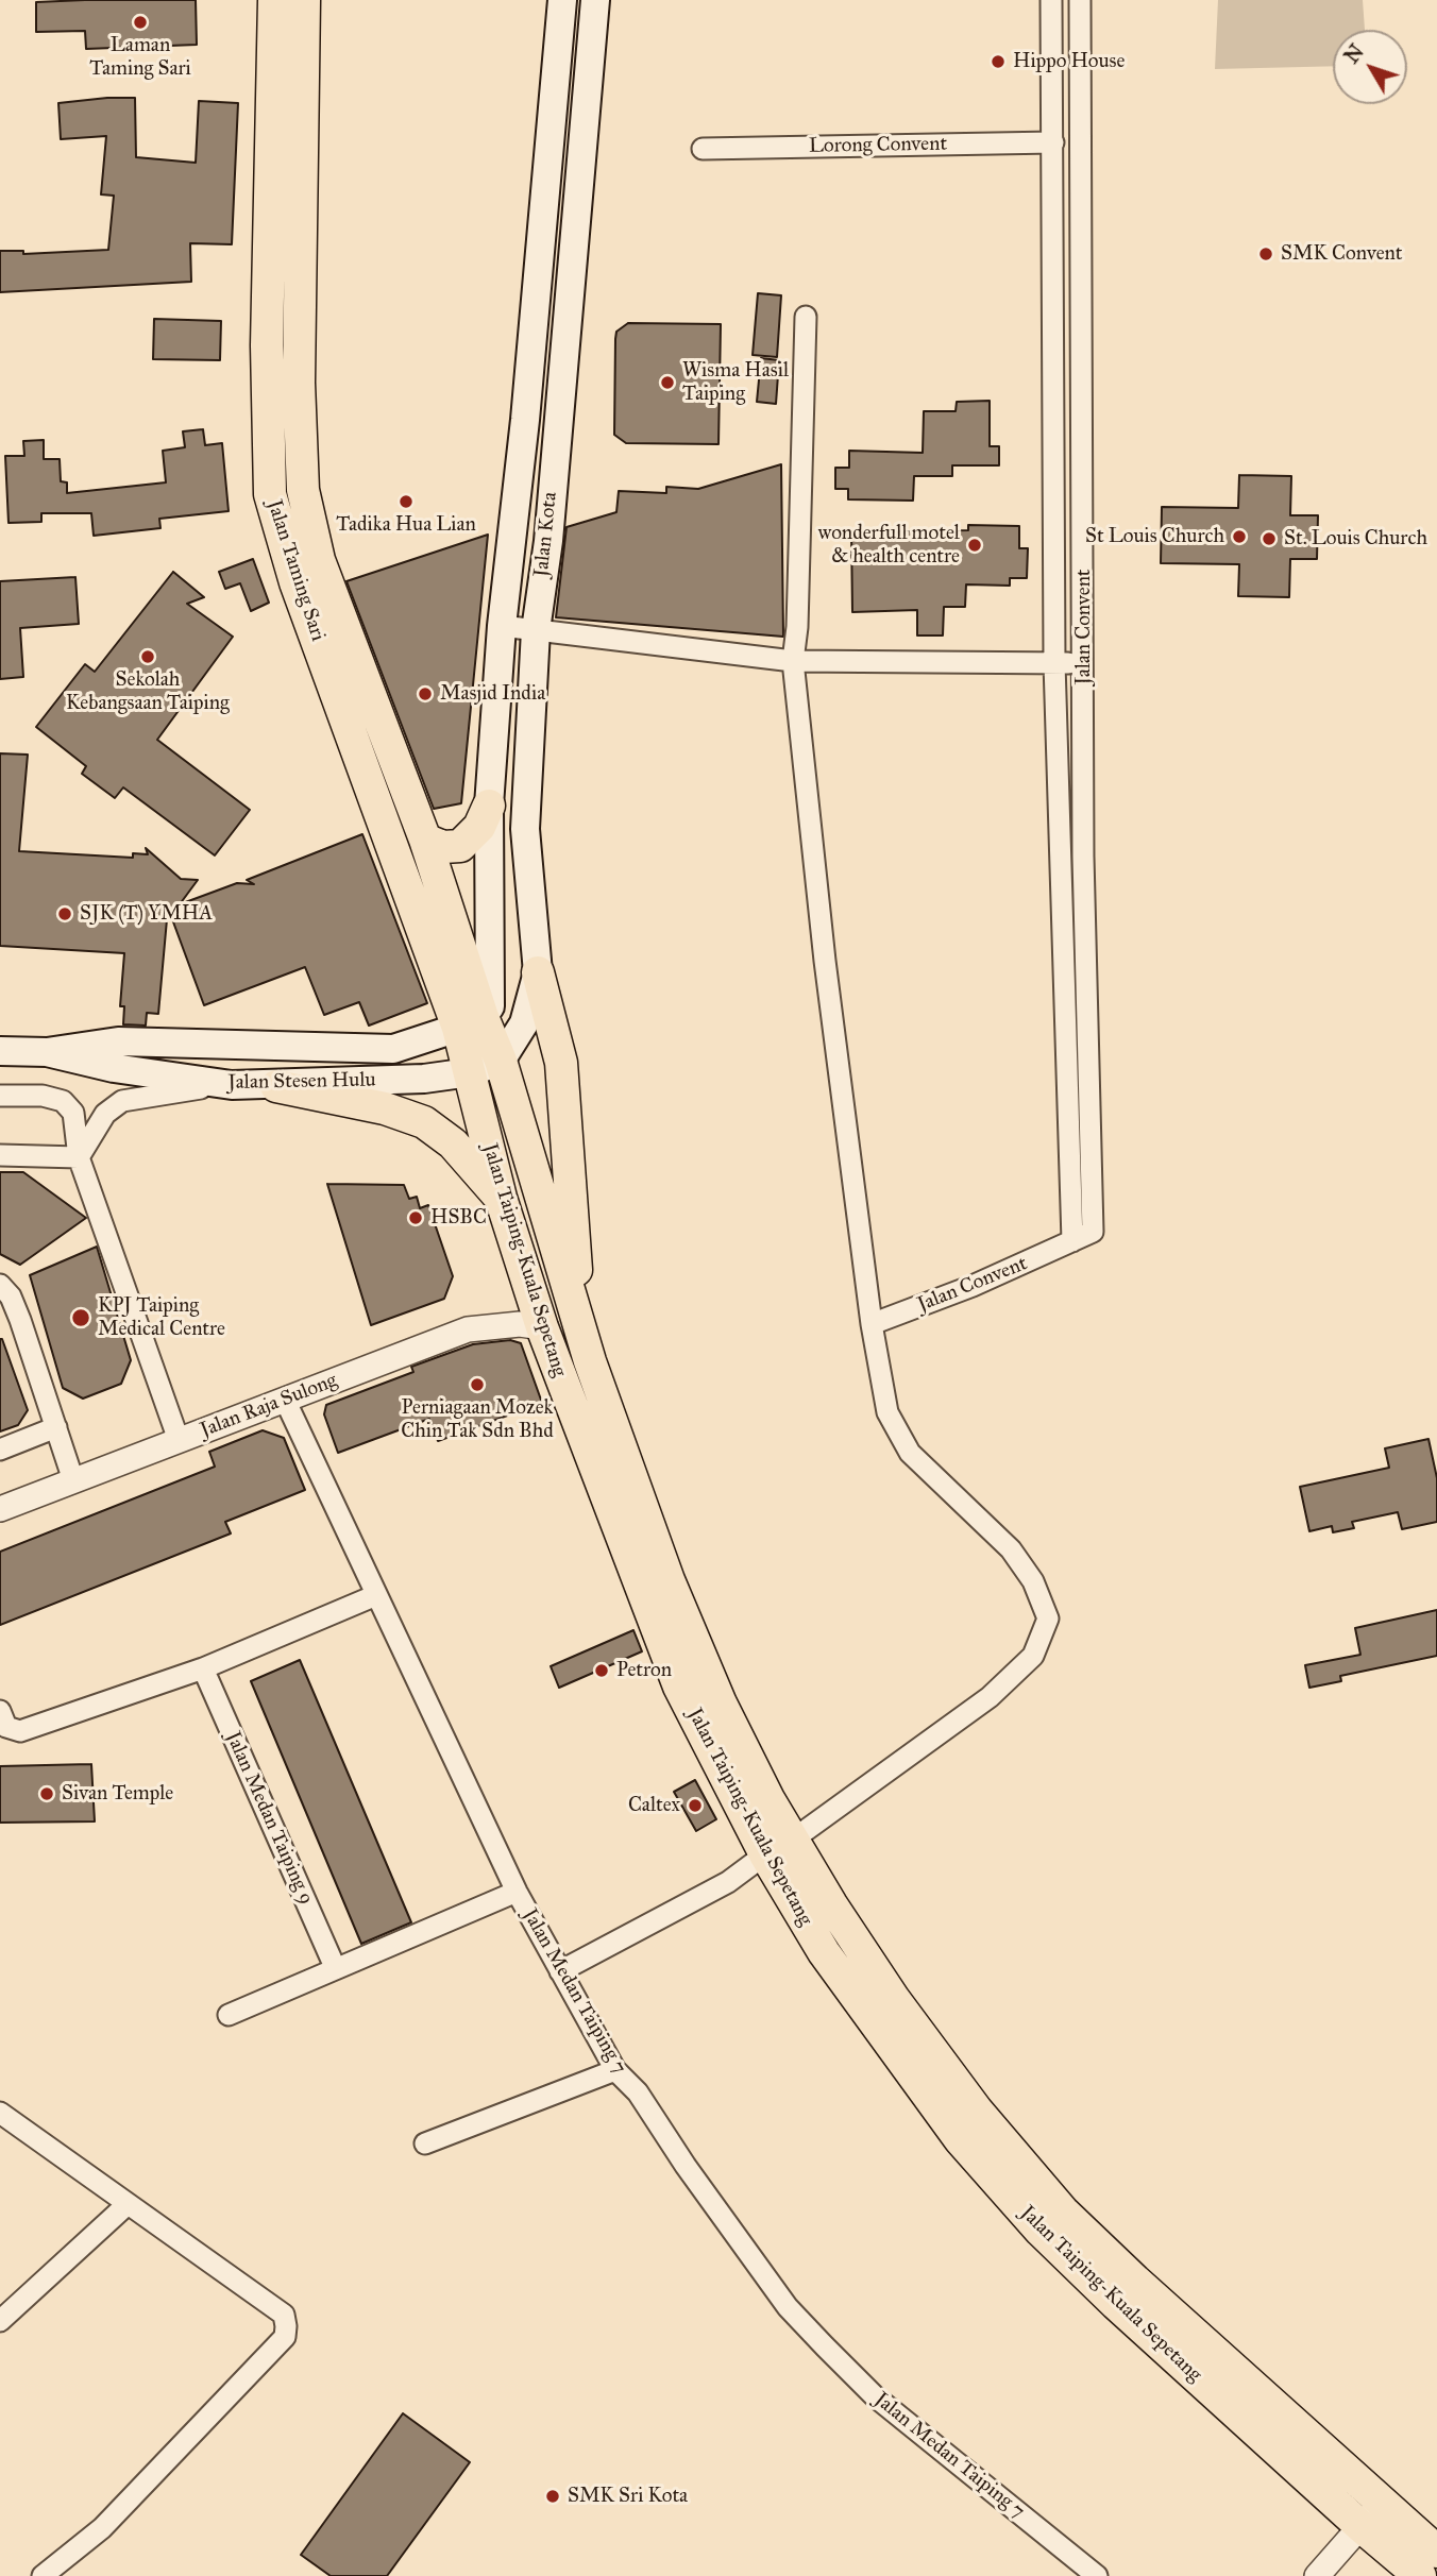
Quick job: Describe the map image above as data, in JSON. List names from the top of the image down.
{
  "streets": {
    "main road": [
      "Jalan Kota",
      "Jalan Taming Sari",
      "Jalan Stesen Hulu",
      "Jalan Taiping-Kuala Sepetang"
    ],
    "street": [
      "Lorong Convent",
      "Jalan Convent",
      "Jalan Raja Sulong",
      "Jalan Medan Taiping 9",
      "Jalan Medan Taiping 7"
    ]
  },
  "crossings": [
    ["Lorong Convent", "Jalan Convent"],
    ["Jalan Kota", "Jalan Taming Sari"],
    ["Jalan Kota", "Jalan Stesen Hulu"],
    ["Jalan Kota", "Jalan Taiping-Kuala Sepetang"],
    ["Jalan Taming Sari", "Jalan Stesen Hulu"],
    ["Jalan Taming Sari", "Jalan Taiping-Kuala Sepetang"],
    ["Jalan Stesen Hulu", "Jalan Taiping-Kuala Sepetang"],
    ["Jalan Taiping-Kuala Sepetang", "Jalan Raja Sulong"],
    ["Jalan Raja Sulong", "Jalan Medan Taiping 7"]
  ],
  "places": [
    "Laman Taming Sari",
    "Hippo House",
    "SMK Convent",
    "Wisma Hasil Taiping",
    "Tadika Hua Lian",
    "St Louis Church",
    "St. Louis Church",
    "wonderfull motel & health centre",
    "Sekolah Kebangsaan Taiping",
    "Masjid India",
    "SJK (T) YMHA",
    "HSBC",
    "KPJ Taiping Medical Centre",
    "Perniagaan Mozek Chin Tak Sdn Bhd",
    "Petron",
    "Sivan Temple",
    "Caltex",
    "SMK Sri Kota"
  ],
  "north": "top left"
}
